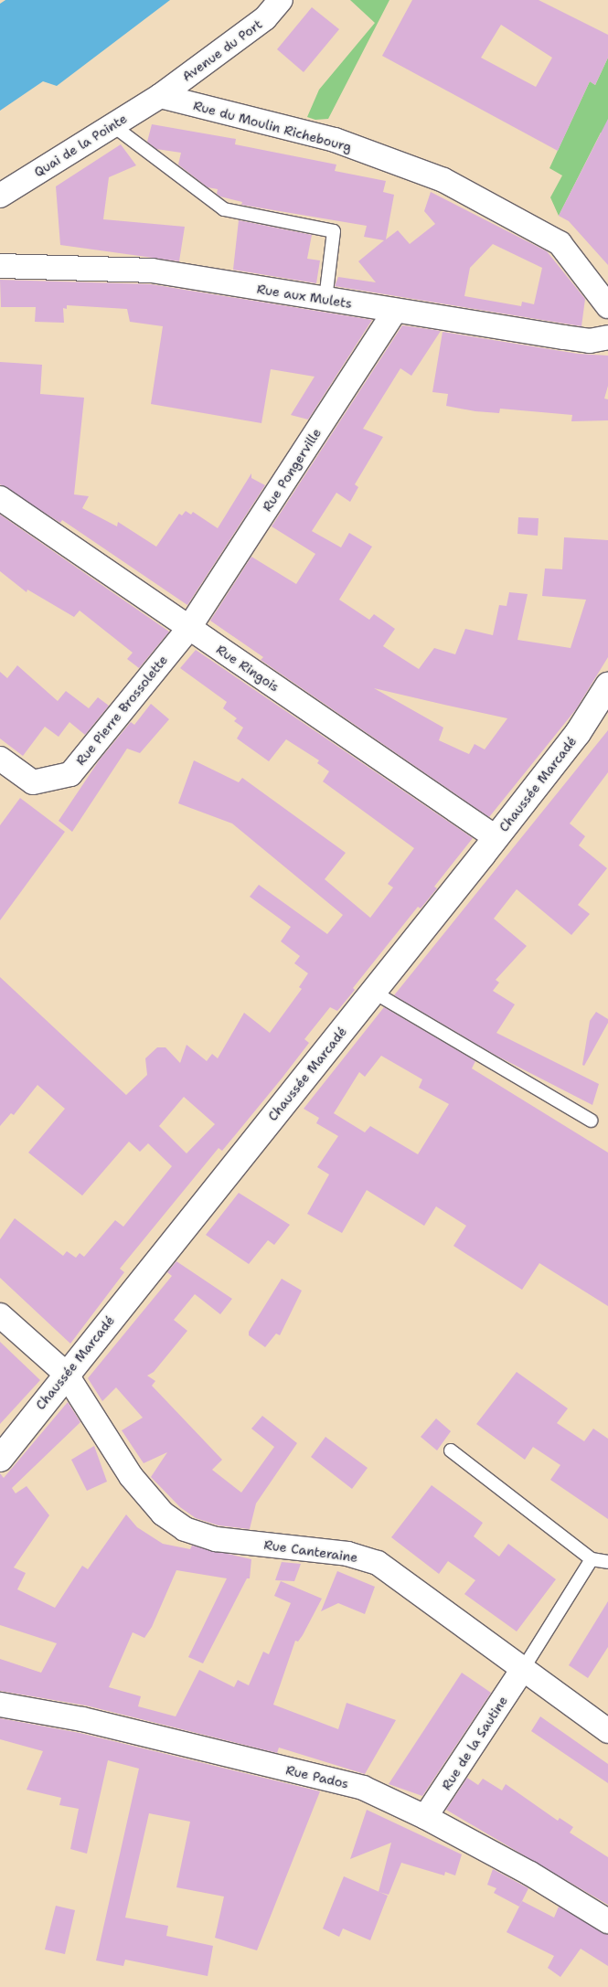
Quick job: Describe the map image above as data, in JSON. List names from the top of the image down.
{
  "streets": {
    "street": [
      "Avenue du Port",
      "Rue du Moulin Richebourg",
      "Quai de la Pointe",
      "Rue aux Mulets",
      "Rue Pongerville",
      "Rue Ringois",
      "Rue Pierre Brossolette",
      "Chaussée Marcadé",
      "Rue Canteraine",
      "Rue de la Sautine",
      "Rue Pados"
    ]
  },
  "crossings": [
    ["Avenue du Port", "Rue du Moulin Richebourg"],
    ["Avenue du Port", "Quai de la Pointe"],
    ["Rue du Moulin Richebourg", "Quai de la Pointe"],
    ["Rue aux Mulets", "Rue Pongerville"],
    ["Rue Pongerville", "Rue Ringois"],
    ["Rue Pongerville", "Rue Pierre Brossolette"],
    ["Rue Ringois", "Rue Pierre Brossolette"],
    ["Rue Ringois", "Chaussée Marcadé"],
    ["Chaussée Marcadé", "Rue Canteraine"],
    ["Rue Canteraine", "Rue de la Sautine"],
    ["Rue de la Sautine", "Rue Pados"]
  ]
}
